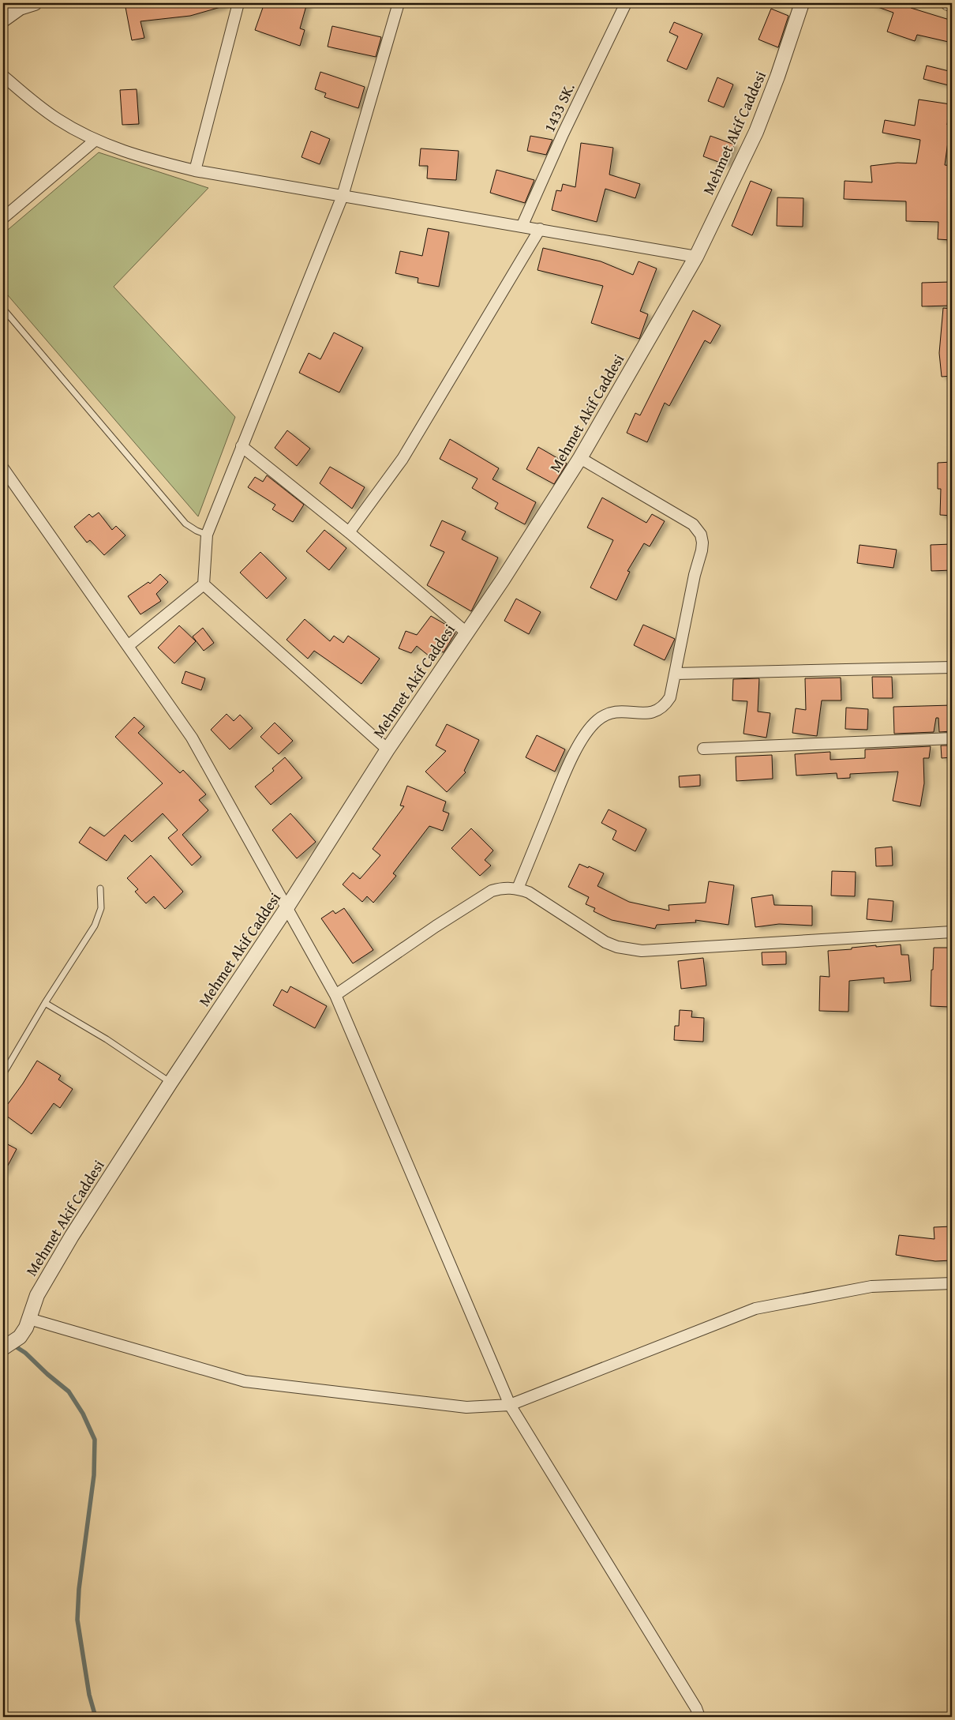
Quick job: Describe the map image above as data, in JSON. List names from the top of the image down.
{
  "streets": {
    "street": ["1433 SK.", "Mehmet Akif Caddesi"]
  }
}
